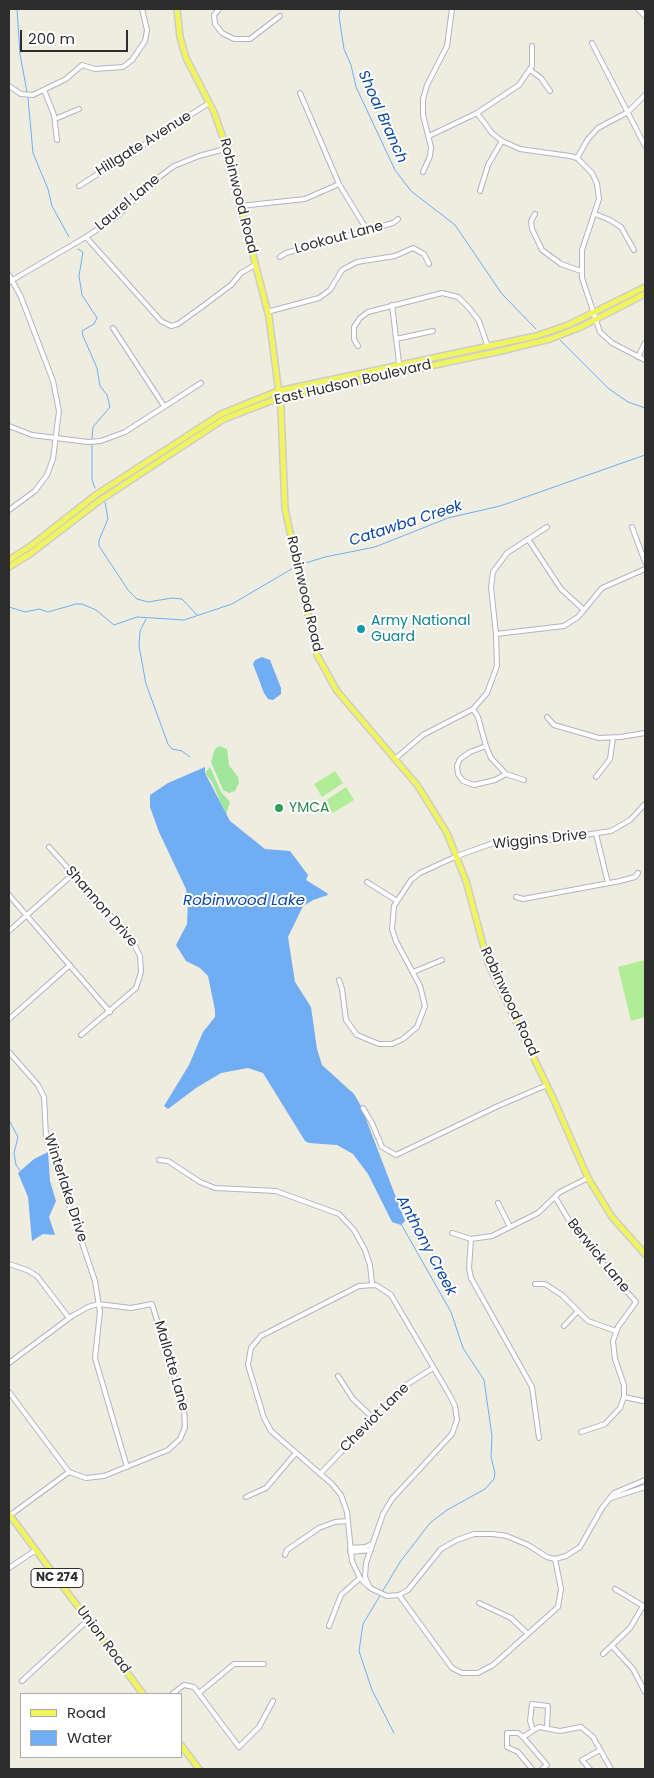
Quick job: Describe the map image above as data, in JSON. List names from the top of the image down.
{
  "streets": {
    "main road": [
      "Robinwood Road",
      "East Hudson Boulevard",
      "NC 274",
      "Union Road"
    ],
    "street": [
      "Hillgate Avenue",
      "Laurel Lane",
      "Lookout Lane",
      "Wiggins Drive",
      "Shannon Drive",
      "Winterlake Drive",
      "Berwick Lane",
      "Mallotte Lane",
      "Cheviot Lane"
    ]
  },
  "crossings": [
    ["Hillgate Avenue", "Robinwood Road"],
    ["Robinwood Road", "Laurel Lane"],
    ["Robinwood Road", "East Hudson Boulevard"],
    ["Robinwood Road", "Wiggins Drive"],
    ["Winterlake Drive", "Mallotte Lane"]
  ],
  "water": [
    "Shoal Branch",
    "Catawba Creek",
    "Robinwood Lake",
    "Anthony Creek"
  ],
  "places": ["Army National Guard", "YMCA"],
  "legend": ["Road", "Water"],
  "scale_bar": "200 m"
}
